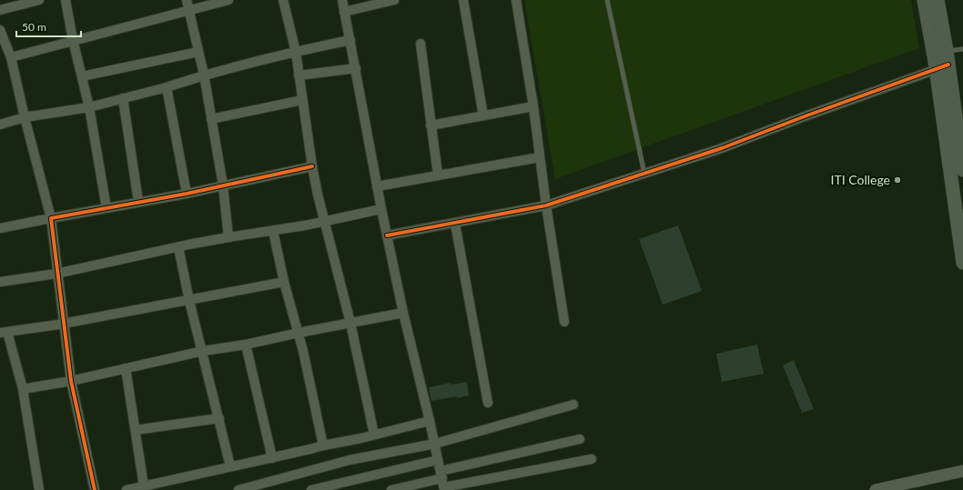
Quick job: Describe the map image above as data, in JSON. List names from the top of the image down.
{
  "places": ["ITI College"],
  "scale_bar": "50 m"
}
